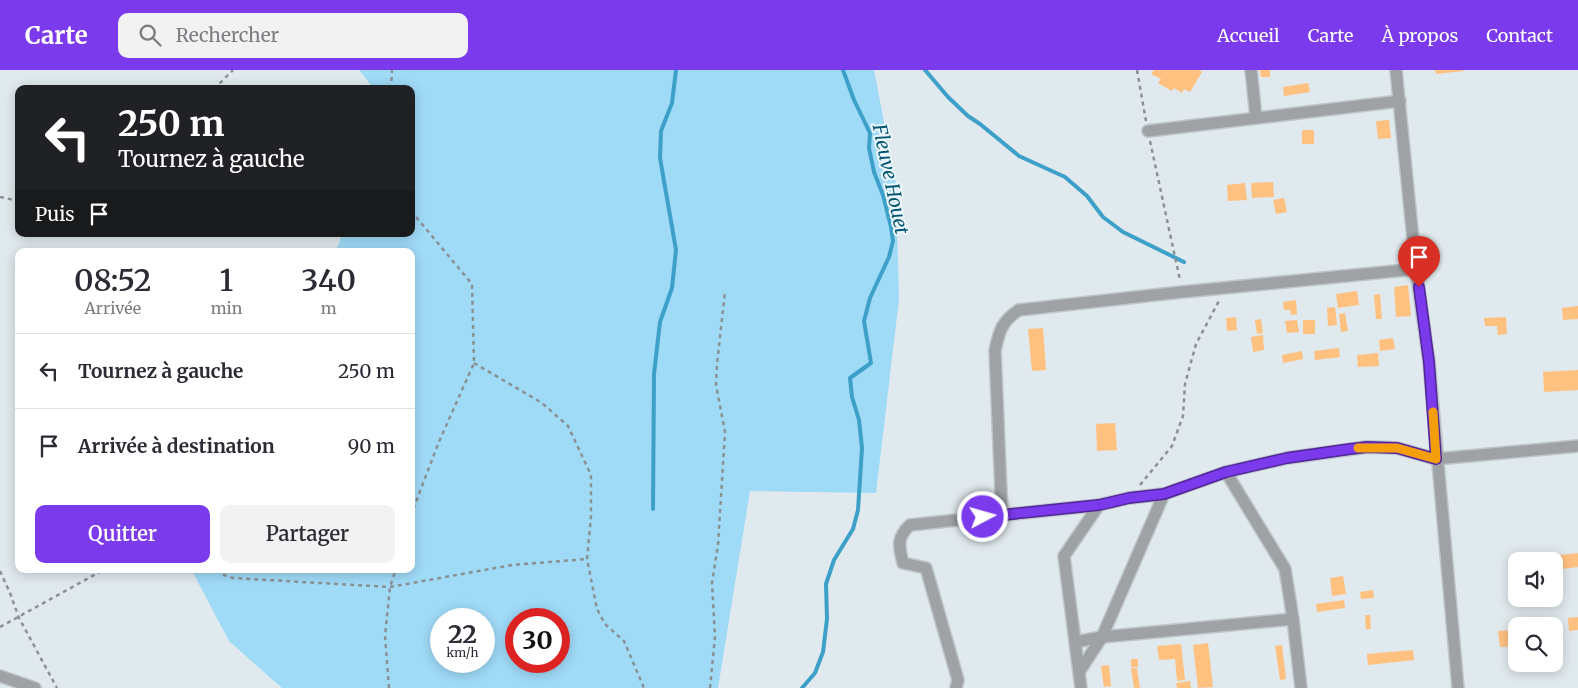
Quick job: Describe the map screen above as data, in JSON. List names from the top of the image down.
{
  "water": ["Fleuve Houet"],
  "page": {
    "header": "Carte",
    "search": "Rechercher",
    "nav": [
      "Accueil",
      "Carte",
      "À propos",
      "Contact"
    ],
    "turn": ["250 m", "Tournez à gauche"],
    "then": "Puis",
    "eta": [
      "08:52",
      "Arrivée",
      "1",
      "min",
      "340",
      "m"
    ],
    "list": [
      {
        "name": "Tournez à gauche",
        "value": "250 m"
      },
      {
        "name": "Arrivée à destination",
        "value": "90 m"
      }
    ],
    "buttons": ["Quitter", "Partager"],
    "speed": "22 km/h",
    "limit": "30"
  }
}
